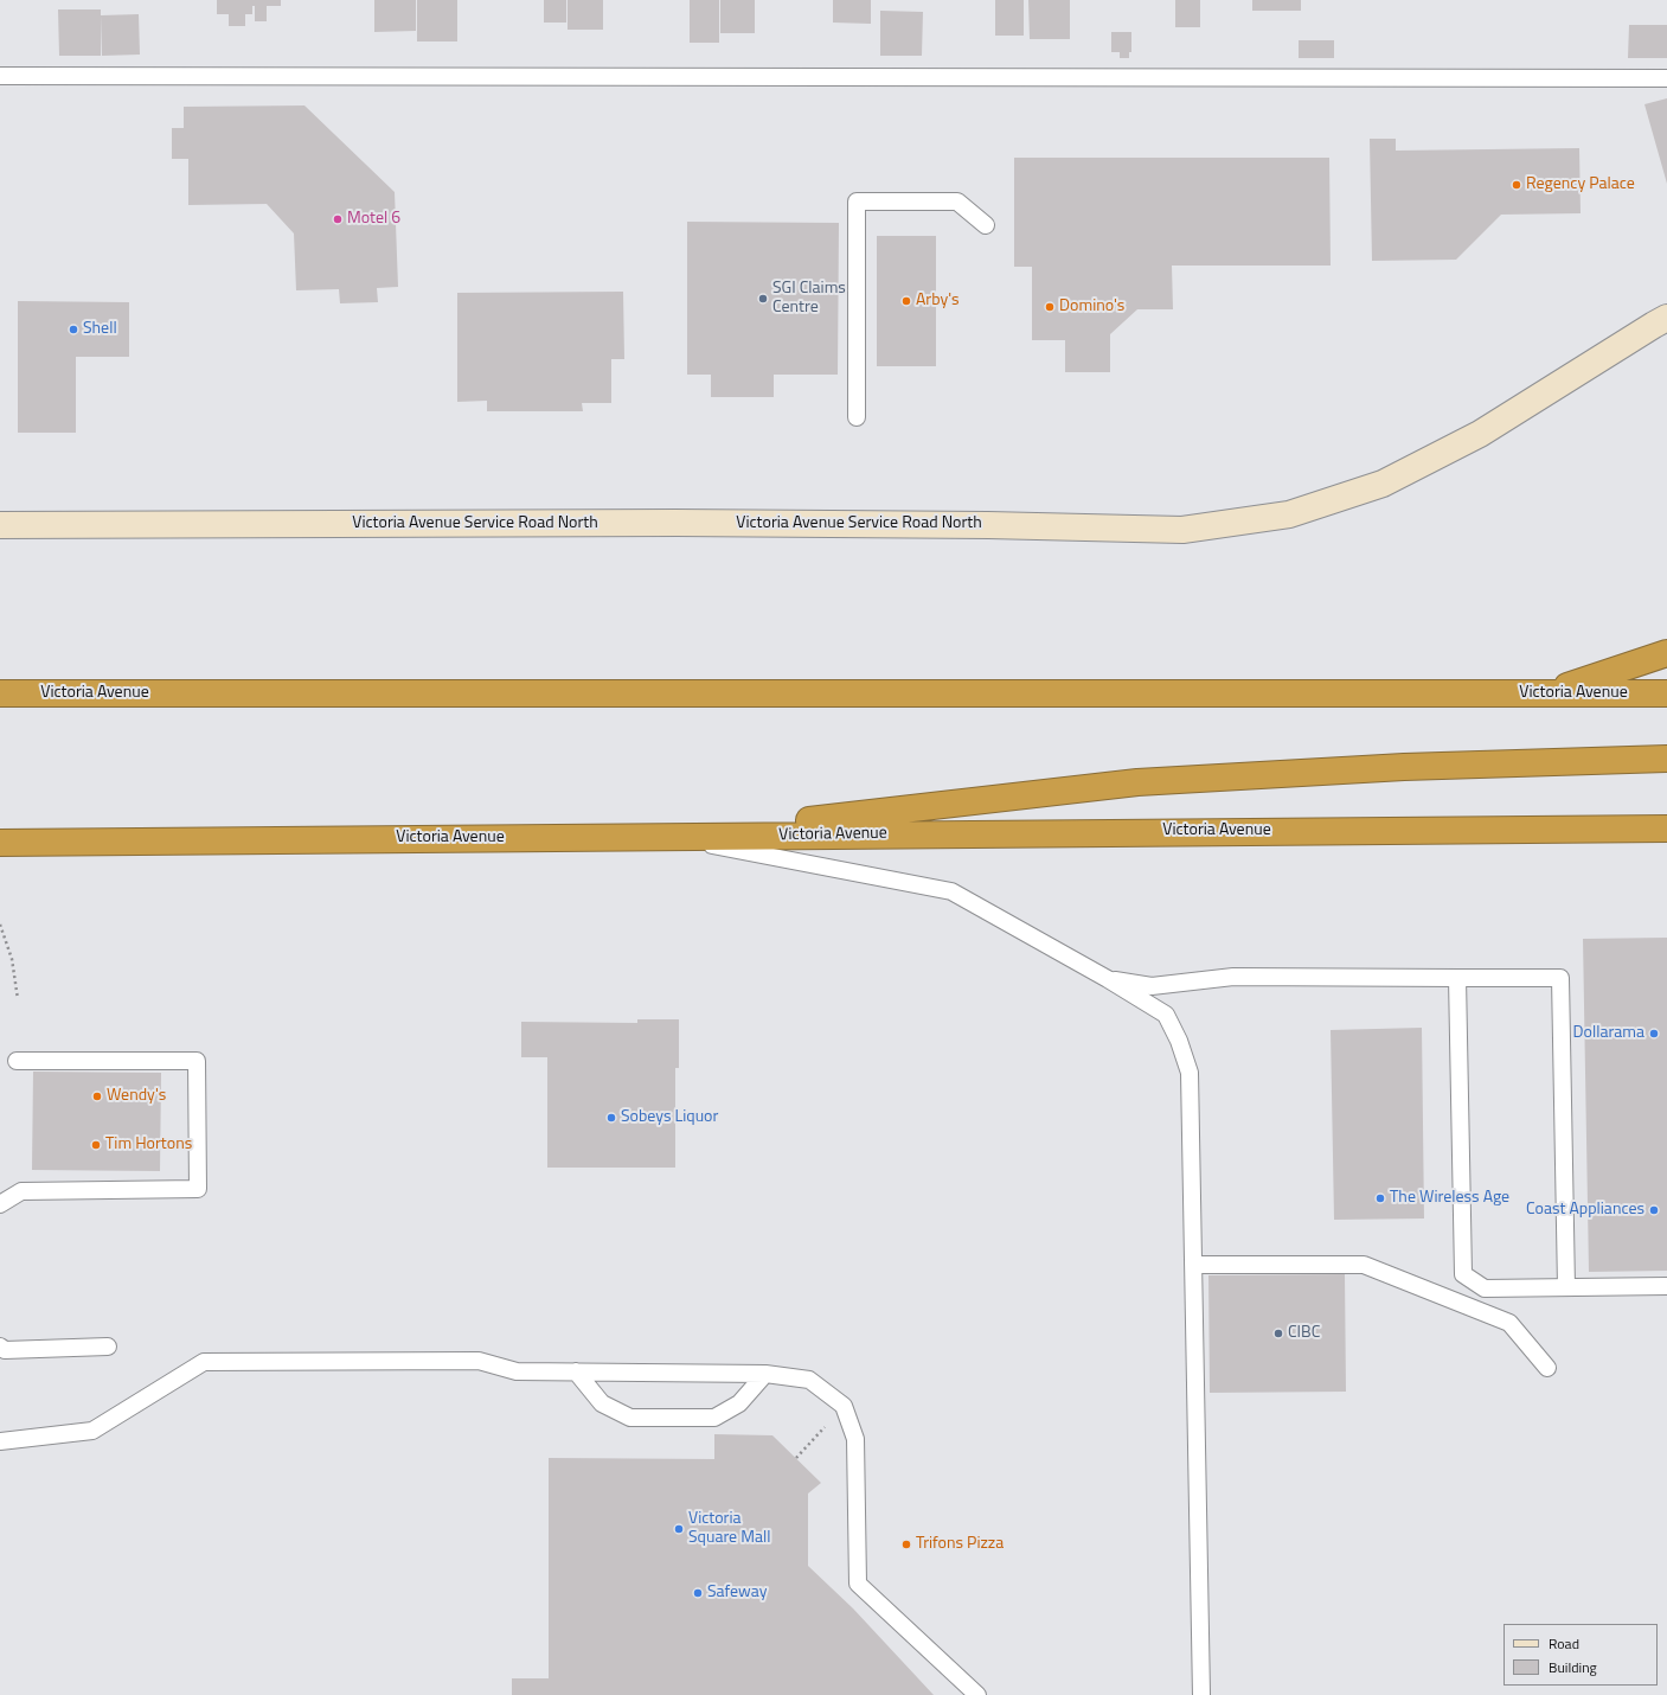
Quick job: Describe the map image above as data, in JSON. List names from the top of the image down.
{
  "streets": {
    "highway": ["Victoria Avenue"],
    "street": ["Victoria Avenue Service Road North"]
  },
  "places": [
    "Regency Palace",
    "Motel 6",
    "SGI Claims Centre",
    "Arby's",
    "Domino's",
    "Shell",
    "Dollarama",
    "Wendy's",
    "Sobeys Liquor",
    "Tim Hortons",
    "The Wireless Age",
    "Coast Appliances",
    "CIBC",
    "Victoria Square Mall",
    "Trifons Pizza",
    "Safeway"
  ],
  "legend": ["Road", "Building"]
}
